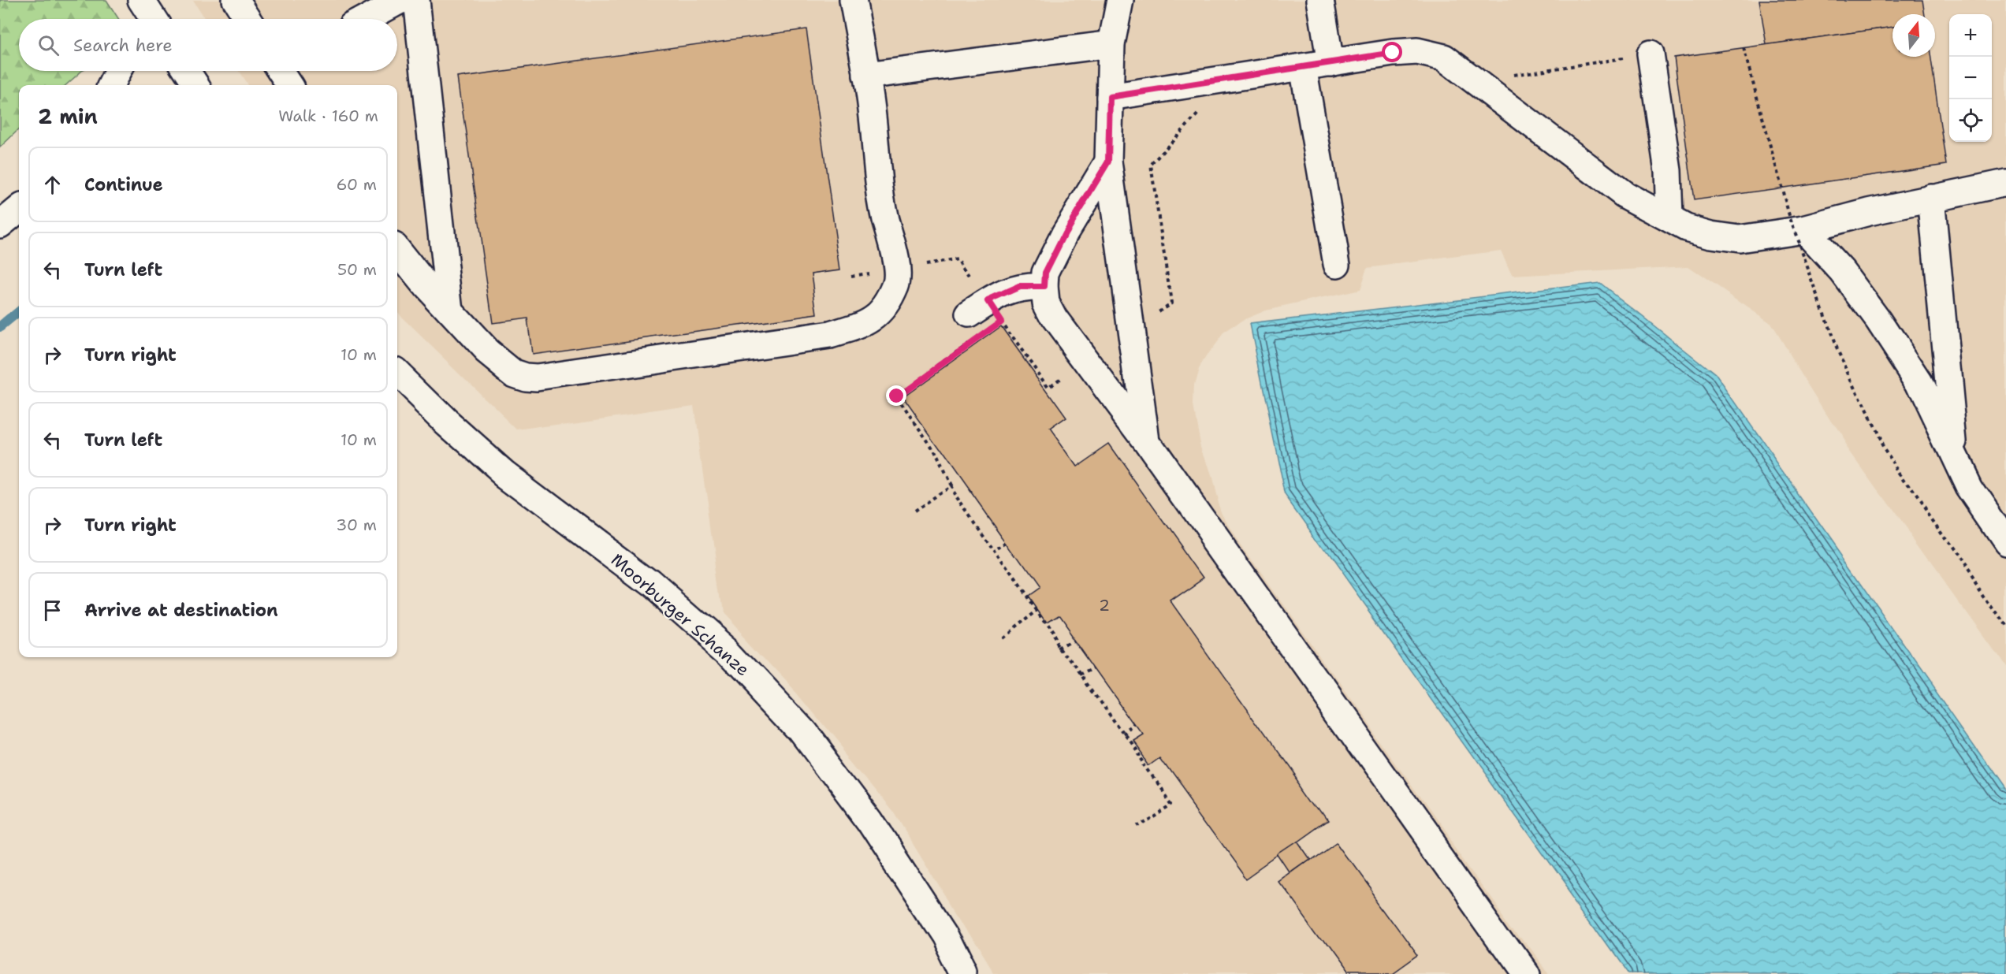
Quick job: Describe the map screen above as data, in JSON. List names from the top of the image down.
{
  "streets": {
    "street": ["Moorburger Schanze"]
  },
  "house_numbers": ["2"],
  "north": "top",
  "page": {
    "map_buttons": ["+", "−"],
    "search": "Search here",
    "heading": ["2 min", "Walk · 160 m"],
    "list": [
      ["Continue", "60 m"],
      ["Turn left", "50 m"],
      ["Turn right", "10 m"],
      ["Turn left", "10 m"],
      ["Turn right", "30 m"],
      "Arrive at destination"
    ]
  }
}
